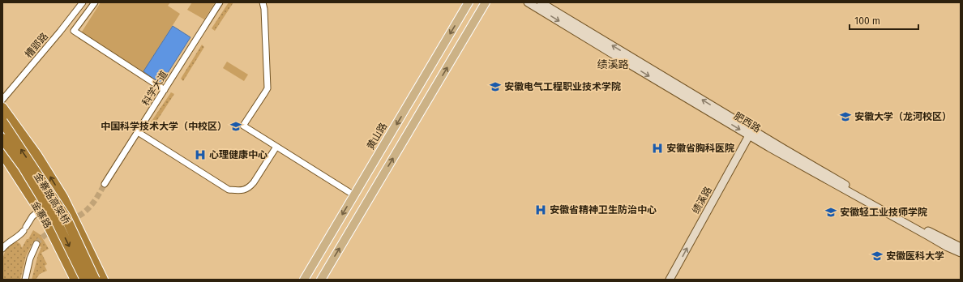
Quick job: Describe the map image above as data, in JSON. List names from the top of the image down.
{
  "streets": {
    "highway": ["金寨路高架桥", "金寨路"],
    "main road": ["肥西路", "黄山路", "绩溪路"],
    "street": ["槽郢路", "科学大道"]
  },
  "crossings": [
    ["肥西路", "绩溪路"]
  ],
  "one_way": ["绩溪路"],
  "districts": ["绩溪路"],
  "places": {
    "school or university": [
      "安徽电气工程职业技术学院",
      "安徽大学（龙河校区）",
      "中国科学技术大学（中校区）",
      "安徽轻工业技师学院",
      "安徽医科大学"
    ],
    "hospital": ["安徽省胸科医院", "心理健康中心", "安徽省精神卫生防治中心"]
  },
  "scale_bar": "100 m"
}
